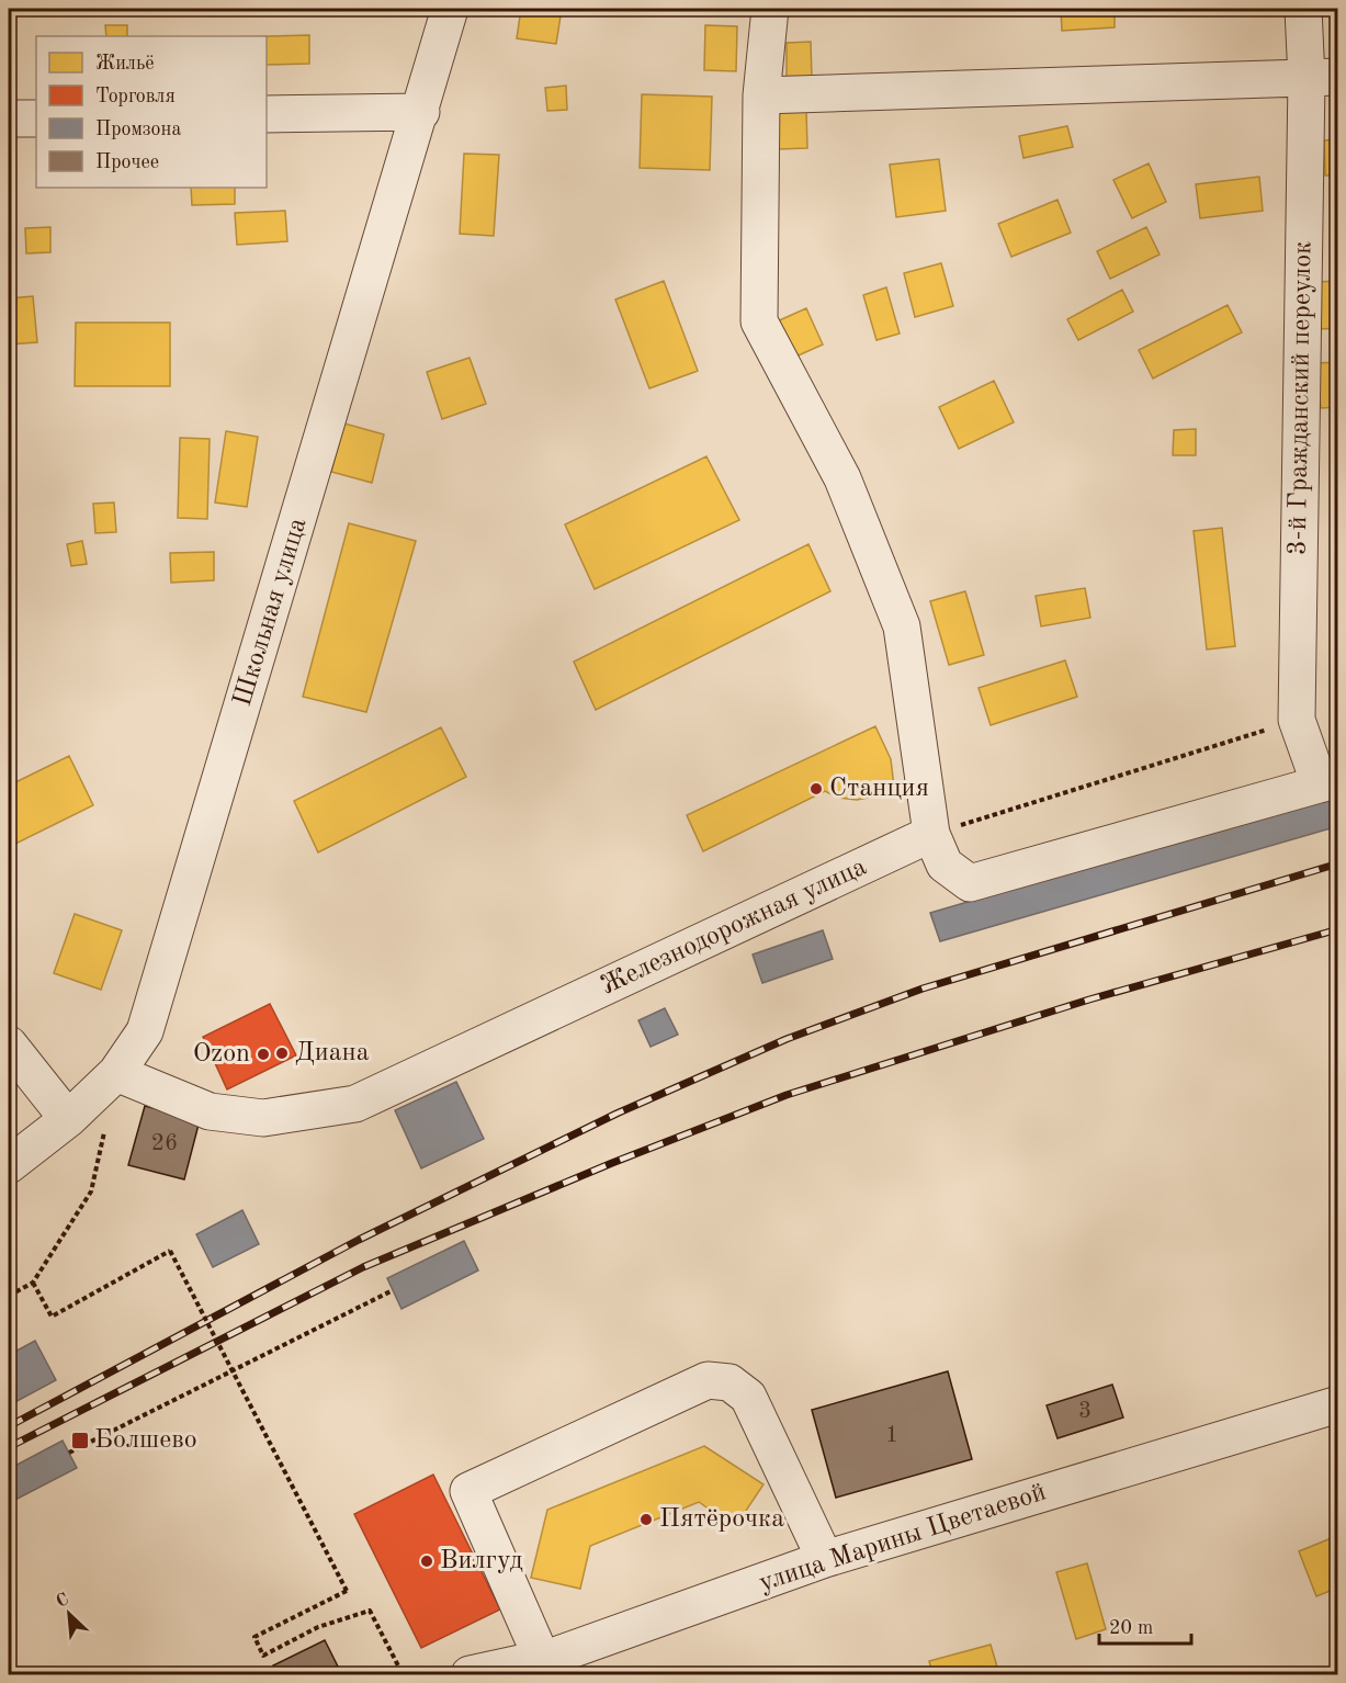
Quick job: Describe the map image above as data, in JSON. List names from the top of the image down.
{
  "streets": {
    "street": [
      "3-й Гражданский переулок",
      "Школьная улица",
      "Железнодорожная улица",
      "улица Марины Цветаевой"
    ]
  },
  "crossings": [
    ["Школьная улица", "Железнодорожная улица"]
  ],
  "places": {
    "other": [
      "Станция",
      "Диана",
      "Ozon",
      "Пятёрочка",
      "Вилгуд"
    ],
    "transit": ["Болшево"]
  },
  "house_numbers": ["26", "3", "1"],
  "legend": [
    "Жильё",
    "Торговля",
    "Промзона",
    "Прочее"
  ],
  "scale_bar": "20 m",
  "north": "top left"
}
